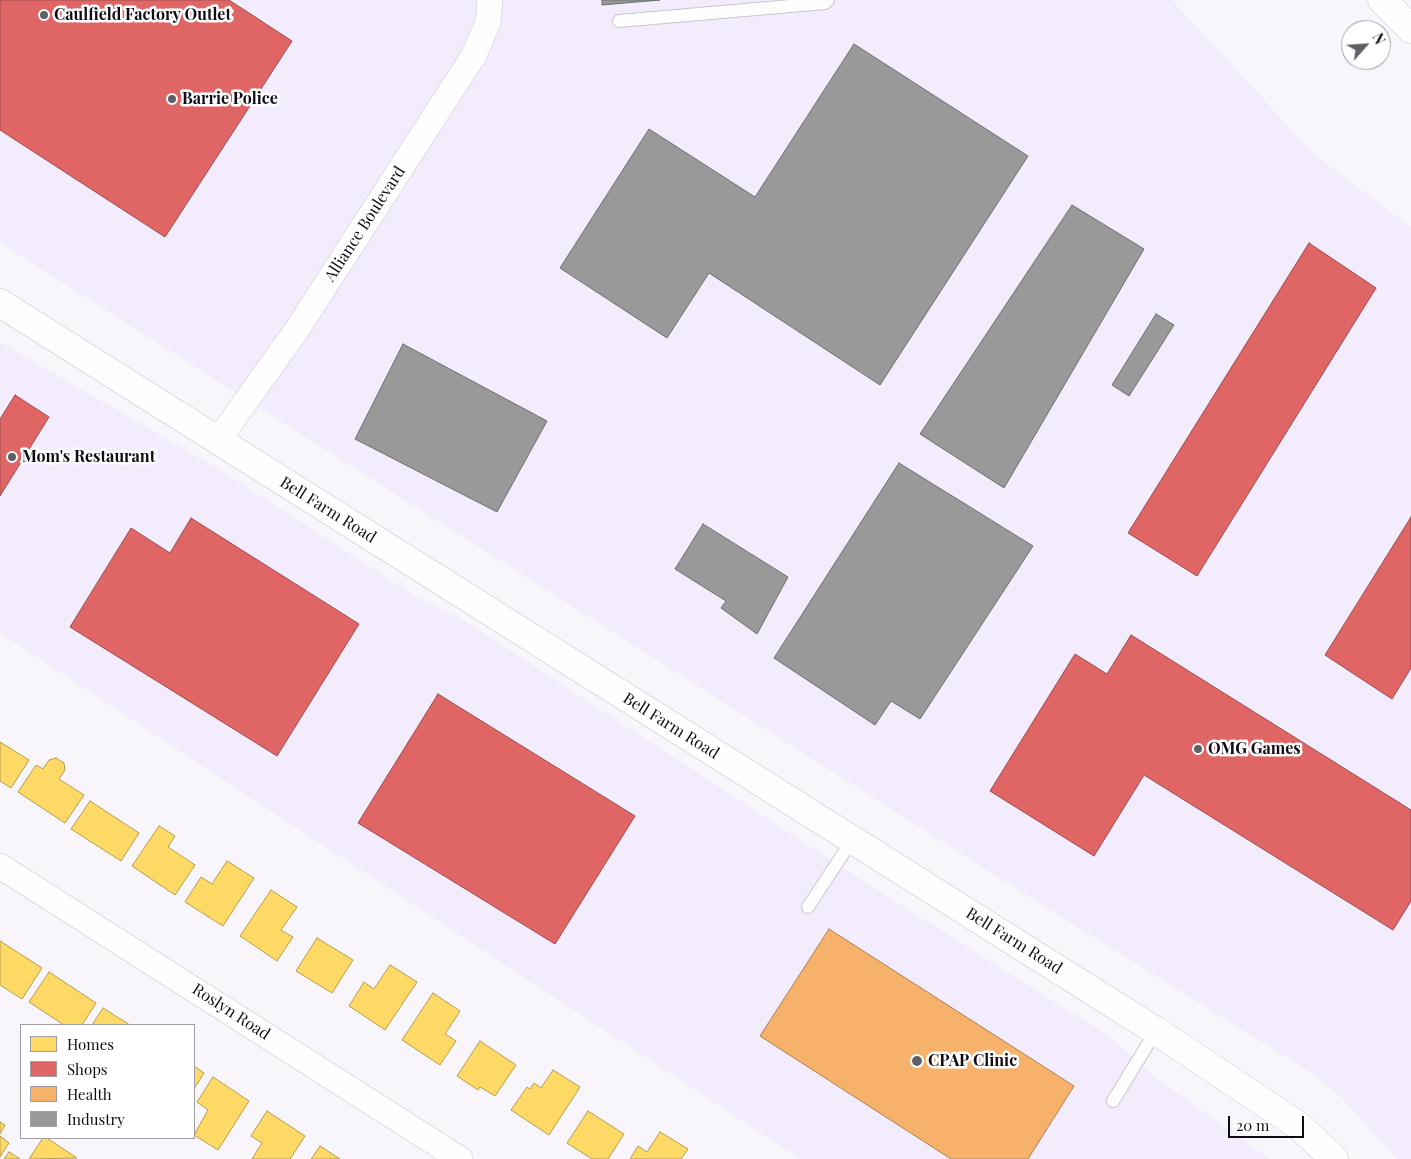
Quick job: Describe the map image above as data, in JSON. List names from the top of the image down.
{
  "streets": {
    "main road": ["Bell Farm Road"],
    "street": ["Alliance Boulevard", "Roslyn Road"]
  },
  "crossings": [
    ["Alliance Boulevard", "Bell Farm Road"]
  ],
  "places": [
    "Caulfield Factory Outlet",
    "Barrie Police",
    "Mom's Restaurant",
    "OMG Games",
    "CPAP Clinic"
  ],
  "legend": [
    "Homes",
    "Shops",
    "Health",
    "Industry"
  ],
  "scale_bar": "20 m",
  "north": "top right"
}
